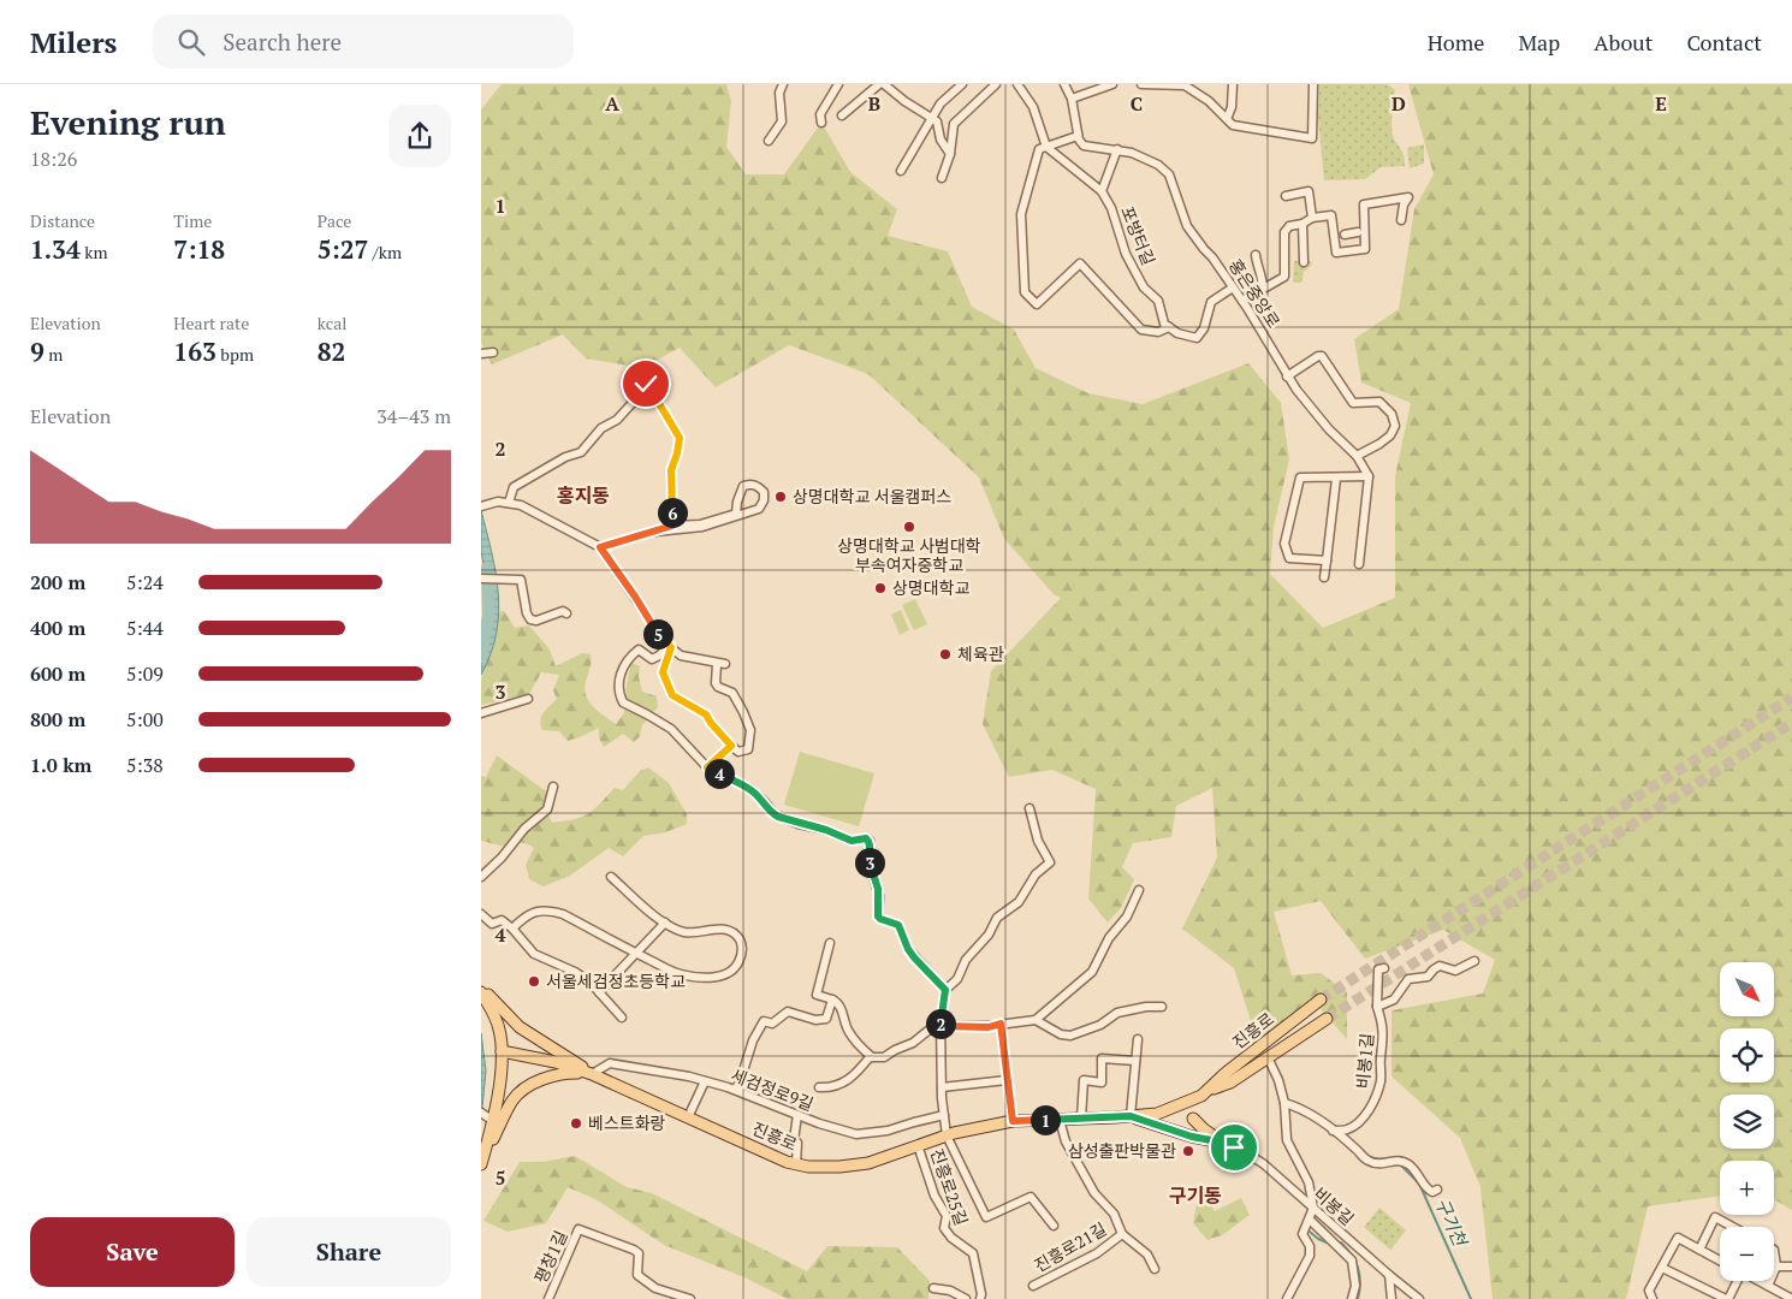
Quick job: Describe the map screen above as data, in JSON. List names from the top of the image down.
{
  "streets": {
    "main road": ["진흥로"],
    "street": [
      "포방터길",
      "홍은중앙로",
      "비봉1길",
      "세검정로9길",
      "진흥로25길",
      "비봉길",
      "진흥로21길",
      "평창1길"
    ]
  },
  "crossings": [
    ["진흥로", "세검정로9길"],
    ["진흥로", "진흥로25길"],
    ["진흥로", "진흥로21길"]
  ],
  "districts": ["홍지동", "구기동"],
  "water": ["구기천"],
  "places": [
    "상명대학교 서울캠퍼스",
    "상명대학교 사범대학 부속여자중학교",
    "상명대학교",
    "체육관",
    "서울세검정초등학교",
    "베스트화랑",
    "삼성출판박물관"
  ],
  "north": "bottom right",
  "page": {
    "header": "Milers",
    "search": "Search here",
    "nav": [
      "Home",
      "Map",
      "About",
      "Contact"
    ],
    "heading": ["Evening run", "18:26"],
    "stats": [
      ["Distance", "1.34 km"],
      ["Time", "7:18"],
      ["Pace", "5:27 /km"],
      ["Elevation", "9 m"],
      ["Heart rate", "163 bpm"],
      ["kcal", "82"]
    ],
    "chart": ["Elevation", "34–43 m"],
    "pins": [
      "6",
      "5",
      "4",
      "3",
      "2",
      "1"
    ],
    "list": [
      {
        "name": "200 m",
        "note": "5:24"
      },
      {
        "name": "400 m",
        "note": "5:44"
      },
      {
        "name": "600 m",
        "note": "5:09"
      },
      {
        "name": "800 m",
        "note": "5:00"
      },
      {
        "name": "1.0 km",
        "note": "5:38"
      }
    ],
    "map_buttons": ["+", "−"],
    "buttons": ["Save", "Share"]
  },
  "grid": {
    "columns": [
      "A",
      "B",
      "C",
      "D",
      "E"
    ],
    "rows": [
      "1",
      "2",
      "3",
      "4",
      "5"
    ]
  }
}
